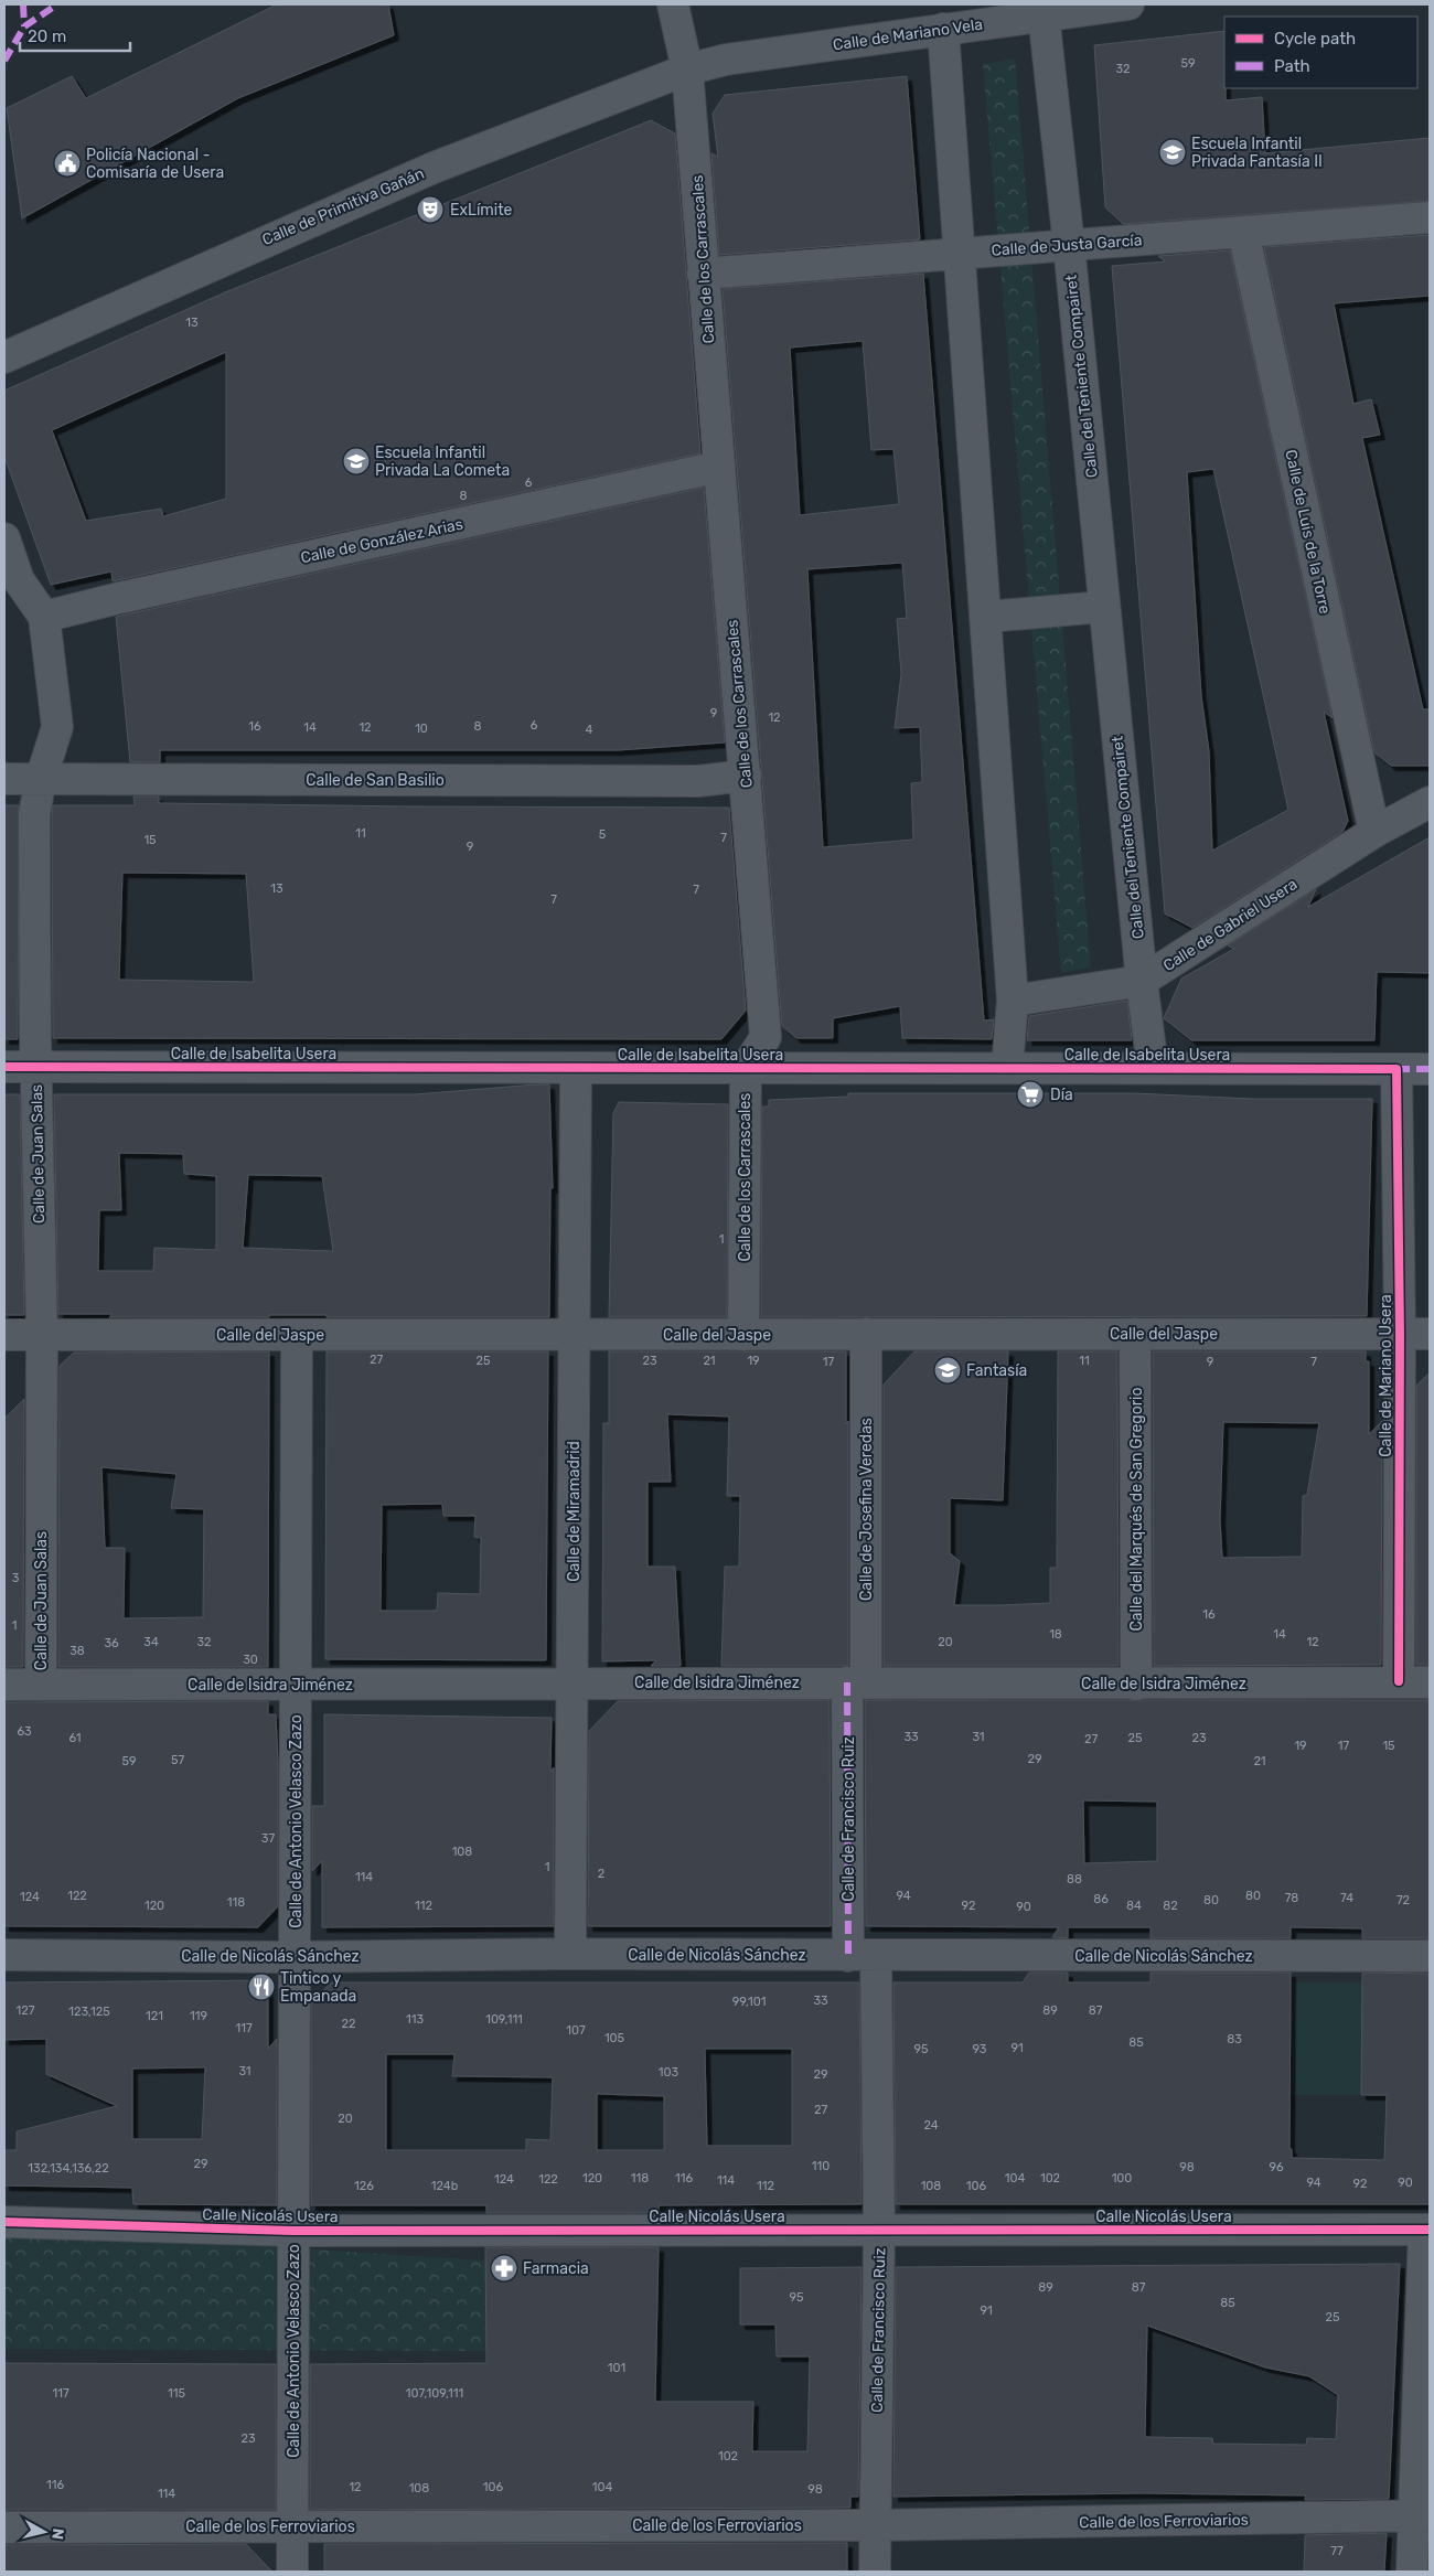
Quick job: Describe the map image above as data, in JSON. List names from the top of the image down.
{
  "streets": {
    "street": [
      "Calle de Mariano Vela",
      "Calle de Primitiva Gañán",
      "Calle de Justa García",
      "Calle de los Carrascales",
      "Calle del Teniente Compairet",
      "Calle de Luis de la Torre",
      "Calle de González Arias",
      "Calle de San Basilio",
      "Calle de Gabriel Usera",
      "Calle de Isabelita Usera",
      "Calle de Juan Salas",
      "Calle del Jaspe",
      "Calle de Mariano Usera",
      "Calle de Josefina Veredas",
      "Calle del Marqués de San Gregorio",
      "Calle de Miramadrid",
      "Calle de Isidra Jiménez",
      "Calle de Francisco Ruiz",
      "Calle de Antonio Velasco Zazo",
      "Calle de Nicolás Sánchez",
      "Calle Nicolás Usera",
      "Calle de los Ferroviarios"
    ]
  },
  "crossings": [
    ["Calle de Mariano Vela", "Calle de Primitiva Gañán"],
    ["Calle de Mariano Vela", "Calle de los Carrascales"],
    ["Calle de Mariano Vela", "Calle del Teniente Compairet"],
    ["Calle de Primitiva Gañán", "Calle de los Carrascales"],
    ["Calle de Justa García", "Calle de los Carrascales"],
    ["Calle de Justa García", "Calle del Teniente Compairet"],
    ["Calle de Justa García", "Calle de Luis de la Torre"],
    ["Calle de los Carrascales", "Calle de González Arias"],
    ["Calle de los Carrascales", "Calle de San Basilio"],
    ["Calle de los Carrascales", "Calle de Isabelita Usera"],
    ["Calle de los Carrascales", "Calle del Jaspe"],
    ["Calle del Teniente Compairet", "Calle de Gabriel Usera"],
    ["Calle del Teniente Compairet", "Calle de Isabelita Usera"],
    ["Calle de Luis de la Torre", "Calle de Gabriel Usera"],
    ["Calle de González Arias", "Calle de Juan Salas"],
    ["Calle de San Basilio", "Calle de Juan Salas"],
    ["Calle de Isabelita Usera", "Calle de Juan Salas"],
    ["Calle de Isabelita Usera", "Calle de Mariano Usera"],
    ["Calle de Isabelita Usera", "Calle de Miramadrid"],
    ["Calle de Juan Salas", "Calle del Jaspe"],
    ["Calle de Juan Salas", "Calle de Isidra Jiménez"],
    ["Calle del Jaspe", "Calle de Mariano Usera"],
    ["Calle del Jaspe", "Calle de Josefina Veredas"],
    ["Calle del Jaspe", "Calle del Marqués de San Gregorio"],
    ["Calle del Jaspe", "Calle de Miramadrid"],
    ["Calle del Jaspe", "Calle de Antonio Velasco Zazo"],
    ["Calle de Mariano Usera", "Calle de Isidra Jiménez"],
    ["Calle de Josefina Veredas", "Calle de Isidra Jiménez"],
    ["Calle de Josefina Veredas", "Calle de Francisco Ruiz"],
    ["Calle del Marqués de San Gregorio", "Calle de Isidra Jiménez"],
    ["Calle de Miramadrid", "Calle de Isidra Jiménez"],
    ["Calle de Miramadrid", "Calle de Nicolás Sánchez"],
    ["Calle de Isidra Jiménez", "Calle de Francisco Ruiz"],
    ["Calle de Isidra Jiménez", "Calle de Antonio Velasco Zazo"],
    ["Calle de Francisco Ruiz", "Calle de Nicolás Sánchez"],
    ["Calle de Francisco Ruiz", "Calle Nicolás Usera"],
    ["Calle de Francisco Ruiz", "Calle de los Ferroviarios"],
    ["Calle de Antonio Velasco Zazo", "Calle de Nicolás Sánchez"],
    ["Calle de Antonio Velasco Zazo", "Calle Nicolás Usera"],
    ["Calle de Antonio Velasco Zazo", "Calle de los Ferroviarios"]
  ],
  "places": {
    "school or university": ["Escuela Infantil Privada Fantasía II", "Escuela Infantil Privada La Cometa", "Fantasía"],
    "public building": ["Policía Nacional - Comisaría de Usera"],
    "theatre": ["ExLímite"],
    "supermarket": ["Día"],
    "restaurant": ["Tintico y Empanada"],
    "pharmacy": ["Farmacia"]
  },
  "house_numbers": [
    "59",
    "32",
    "13",
    "6",
    "8",
    "9",
    "12",
    "6",
    "16",
    "8",
    "14",
    "12",
    "10",
    "4",
    "11",
    "5",
    "7",
    "15",
    "9",
    "13",
    "7",
    "7",
    "1",
    "27",
    "25",
    "23",
    "21",
    "19",
    "11",
    "17",
    "9",
    "7",
    "3",
    "16",
    "1",
    "18",
    "14",
    "34",
    "32",
    "20",
    "12",
    "36",
    "38",
    "30",
    "63",
    "33",
    "31",
    "61",
    "25",
    "23",
    "27",
    "19",
    "17",
    "15",
    "29",
    "57",
    "59",
    "21",
    "37",
    "108",
    "1",
    "2",
    "114",
    "88",
    "122",
    "94",
    "80",
    "124",
    "78",
    "74",
    "86",
    "80",
    "72",
    "118",
    "120",
    "112",
    "92",
    "84",
    "82",
    "90",
    "33",
    "99,101",
    "127",
    "89",
    "87",
    "123,125",
    "121",
    "119",
    "113",
    "109,111",
    "22",
    "117",
    "107",
    "105",
    "83",
    "85",
    "91",
    "95",
    "93",
    "31",
    "103",
    "29",
    "27",
    "20",
    "24",
    "29",
    "110",
    "98",
    "96",
    "132,134,136,22",
    "120",
    "118",
    "116",
    "104",
    "102",
    "100",
    "124",
    "122",
    "114",
    "94",
    "90",
    "92",
    "126",
    "124b",
    "112",
    "108",
    "106",
    "89",
    "87",
    "95",
    "85",
    "91",
    "25",
    "101",
    "117",
    "115",
    "107,109,111",
    "23",
    "102",
    "116",
    "12",
    "106",
    "104",
    "108",
    "98",
    "114",
    "77"
  ],
  "legend": ["Cycle path", "Path"],
  "scale_bar": "20 m",
  "north": "right"
}
